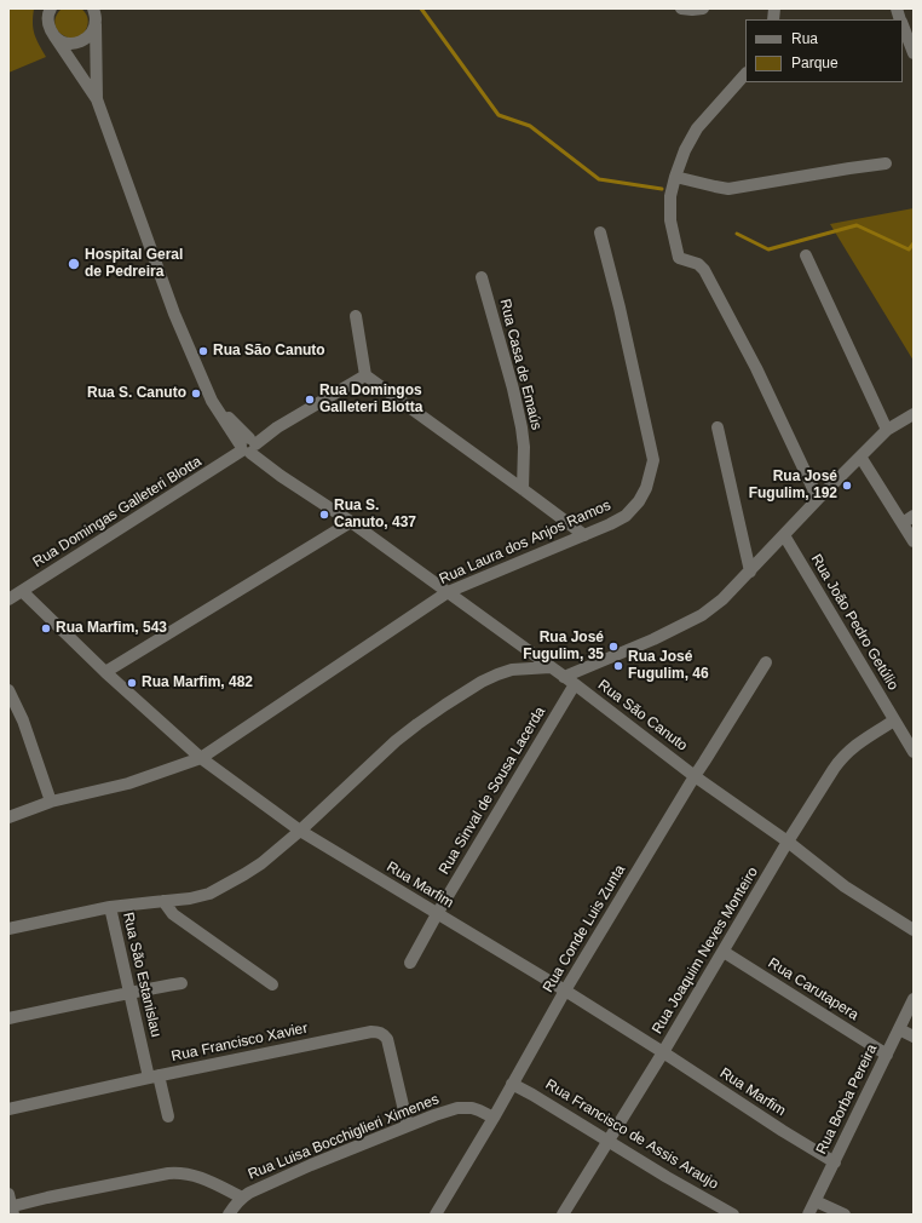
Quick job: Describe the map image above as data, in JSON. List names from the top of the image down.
{
  "streets": {
    "street": [
      "Rua Casa de Emaús",
      "Rua Domingas Galleteri Blotta",
      "Rua Laura dos Anjos Ramos",
      "Rua João Pedro Getúlio",
      "Rua São Canuto",
      "Rua Sinval de Sousa Lacerda",
      "Rua Marfim",
      "Rua Conde Luis Zunta",
      "Rua Joaquim Neves Monteiro",
      "Rua São Estanislau",
      "Rua Carutapera",
      "Rua Francisco Xavier",
      "Rua Borba Pereira",
      "Rua Francisco de Assis Araujo",
      "Rua Luisa Bocchiglieri Ximenes"
    ]
  },
  "crossings": [
    ["Rua Domingas Galleteri Blotta", "Rua São Canuto"],
    ["Rua Domingas Galleteri Blotta", "Rua Marfim"],
    ["Rua Laura dos Anjos Ramos", "Rua São Canuto"],
    ["Rua Laura dos Anjos Ramos", "Rua Marfim"],
    ["Rua João Pedro Getúlio", "Rua Joaquim Neves Monteiro"],
    ["Rua São Canuto", "Rua Sinval de Sousa Lacerda"],
    ["Rua São Canuto", "Rua Conde Luis Zunta"],
    ["Rua São Canuto", "Rua Joaquim Neves Monteiro"],
    ["Rua Sinval de Sousa Lacerda", "Rua Marfim"],
    ["Rua Marfim", "Rua Conde Luis Zunta"],
    ["Rua Marfim", "Rua Joaquim Neves Monteiro"],
    ["Rua Marfim", "Rua Borba Pereira"],
    ["Rua Conde Luis Zunta", "Rua Francisco de Assis Araujo"],
    ["Rua Conde Luis Zunta", "Rua Luisa Bocchiglieri Ximenes"],
    ["Rua Joaquim Neves Monteiro", "Rua Carutapera"],
    ["Rua Joaquim Neves Monteiro", "Rua Francisco de Assis Araujo"],
    ["Rua São Estanislau", "Rua Francisco Xavier"],
    ["Rua Carutapera", "Rua Borba Pereira"],
    ["Rua Francisco Xavier", "Rua Luisa Bocchiglieri Ximenes"]
  ],
  "places": [
    "Hospital Geral de Pedreira",
    "Rua São Canuto",
    "Rua S. Canuto",
    "Rua Domingos Galleteri Blotta",
    "Rua José Fugulim, 192",
    "Rua S. Canuto, 437",
    "Rua Marfim, 543",
    "Rua José Fugulim, 35",
    "Rua José Fugulim, 46",
    "Rua Marfim, 482"
  ],
  "legend": ["Rua", "Parque"]
}
